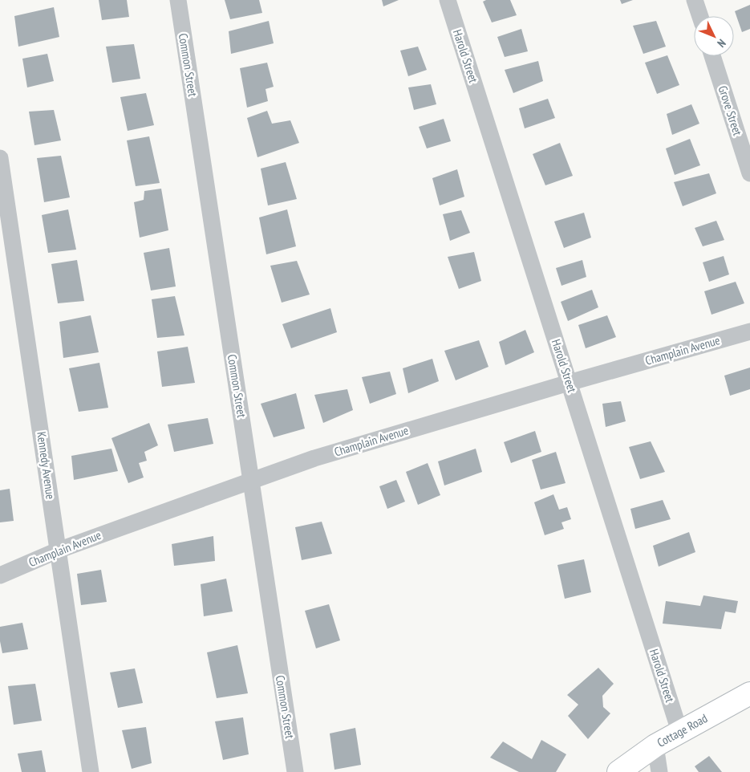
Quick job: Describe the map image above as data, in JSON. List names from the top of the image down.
{
  "streets": {
    "main road": ["Cottage Road"],
    "street": [
      "Harold Street",
      "Common Street",
      "Grove Street",
      "Champlain Avenue",
      "Kennedy Avenue"
    ]
  },
  "crossings": [
    ["Harold Street", "Champlain Avenue"],
    ["Harold Street", "Cottage Road"],
    ["Common Street", "Champlain Avenue"],
    ["Champlain Avenue", "Kennedy Avenue"]
  ],
  "north": "bottom right"
}
